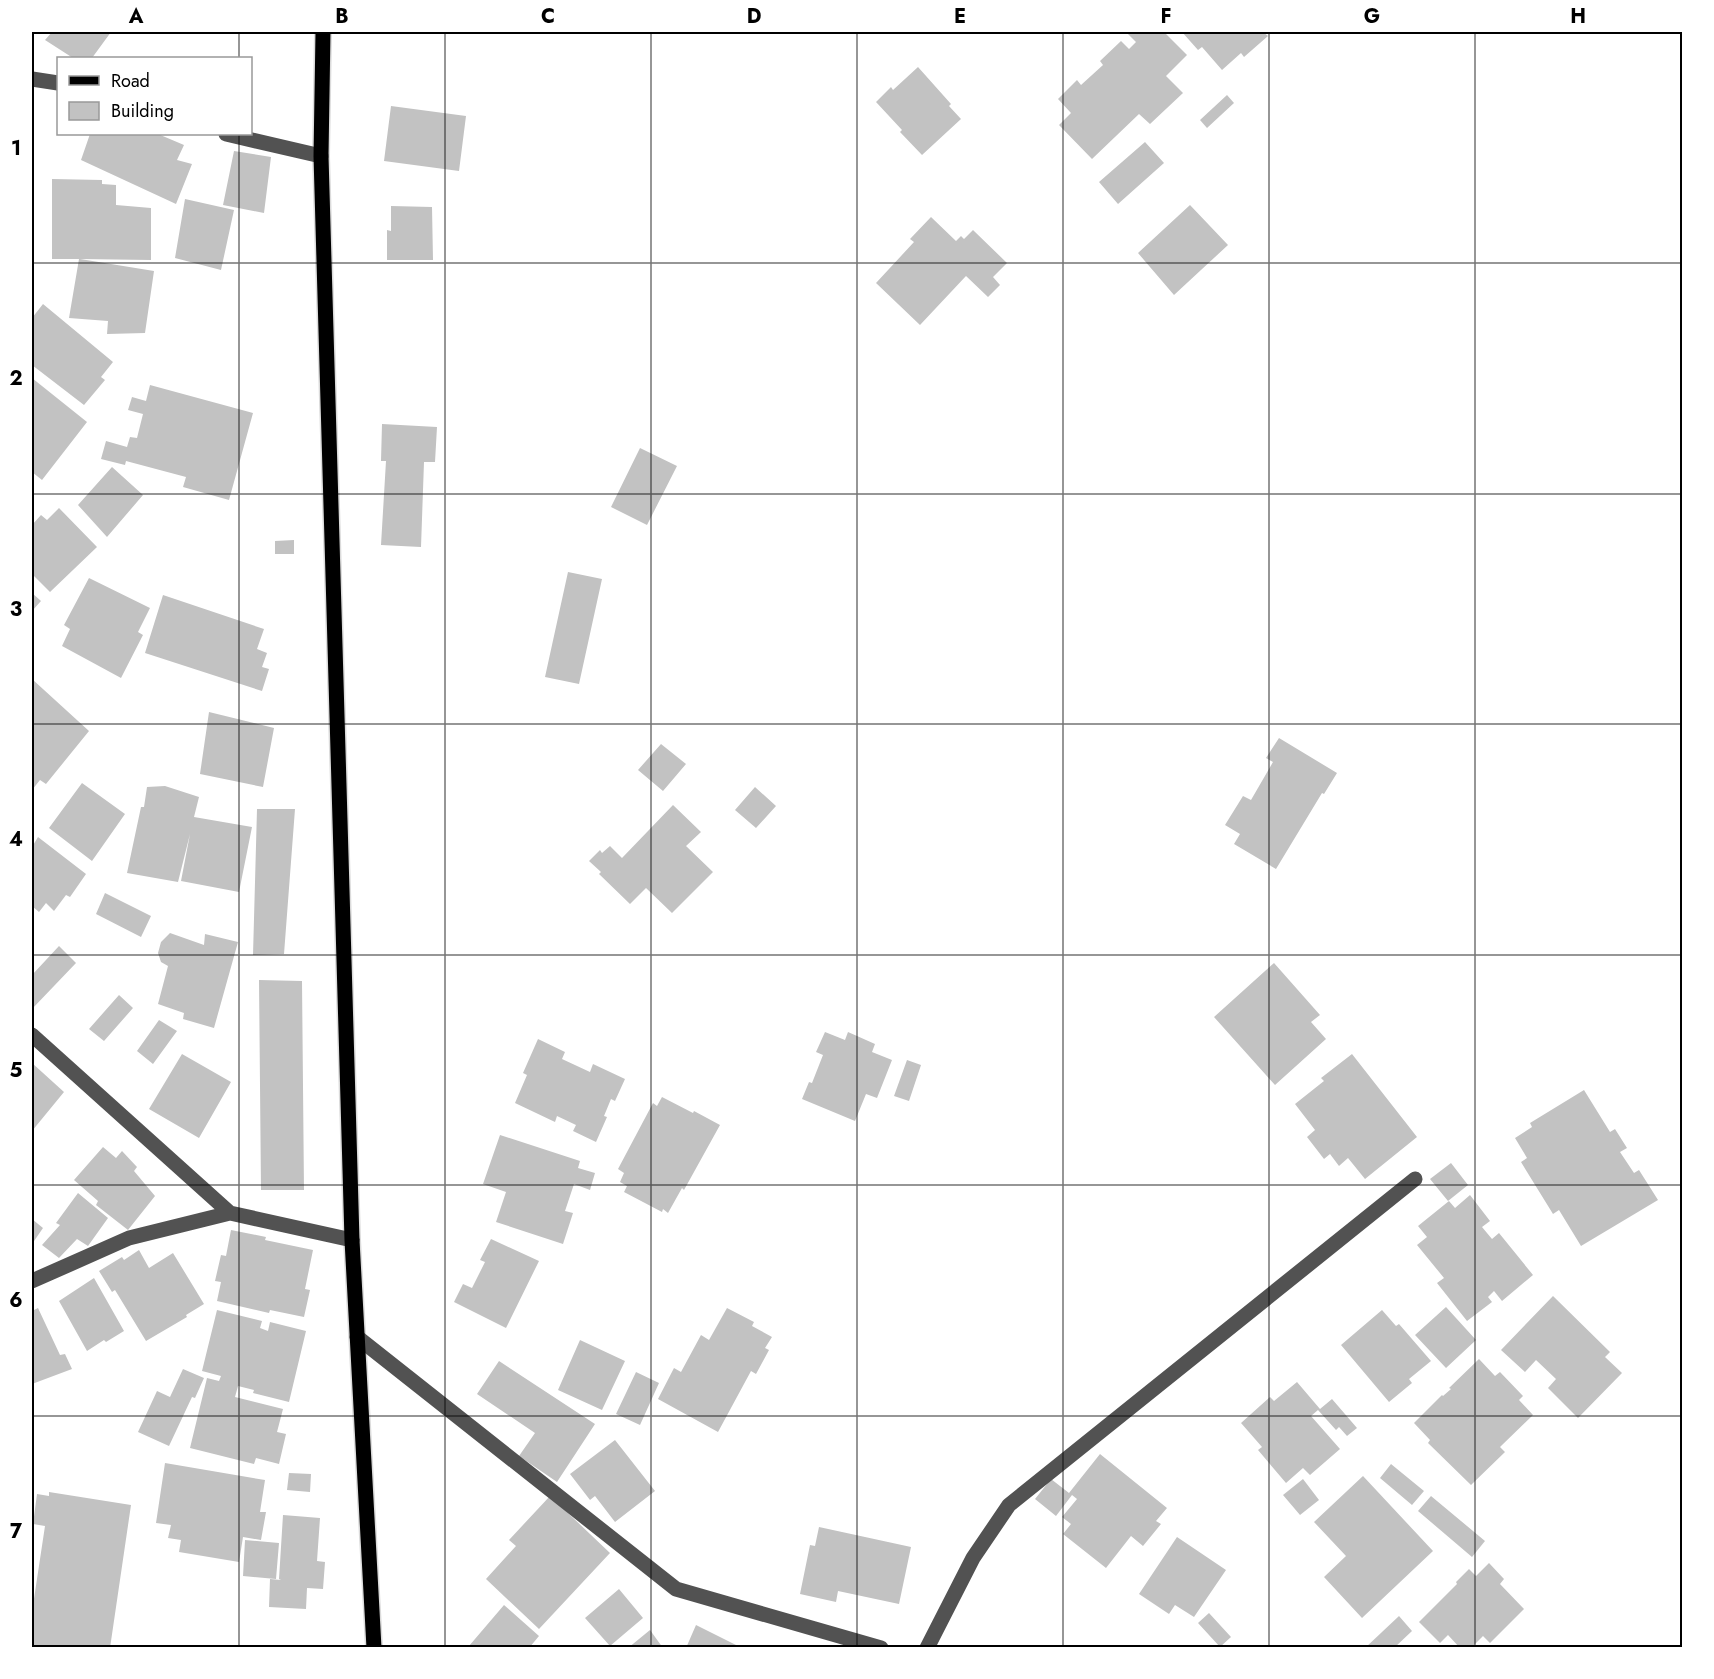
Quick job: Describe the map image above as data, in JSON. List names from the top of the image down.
{
  "legend": ["Road", "Building"],
  "grid": {
    "columns": [
      "A",
      "B",
      "C",
      "D",
      "E",
      "F",
      "G",
      "H"
    ],
    "rows": [
      "1",
      "2",
      "3",
      "4",
      "5",
      "6",
      "7"
    ]
  }
}
